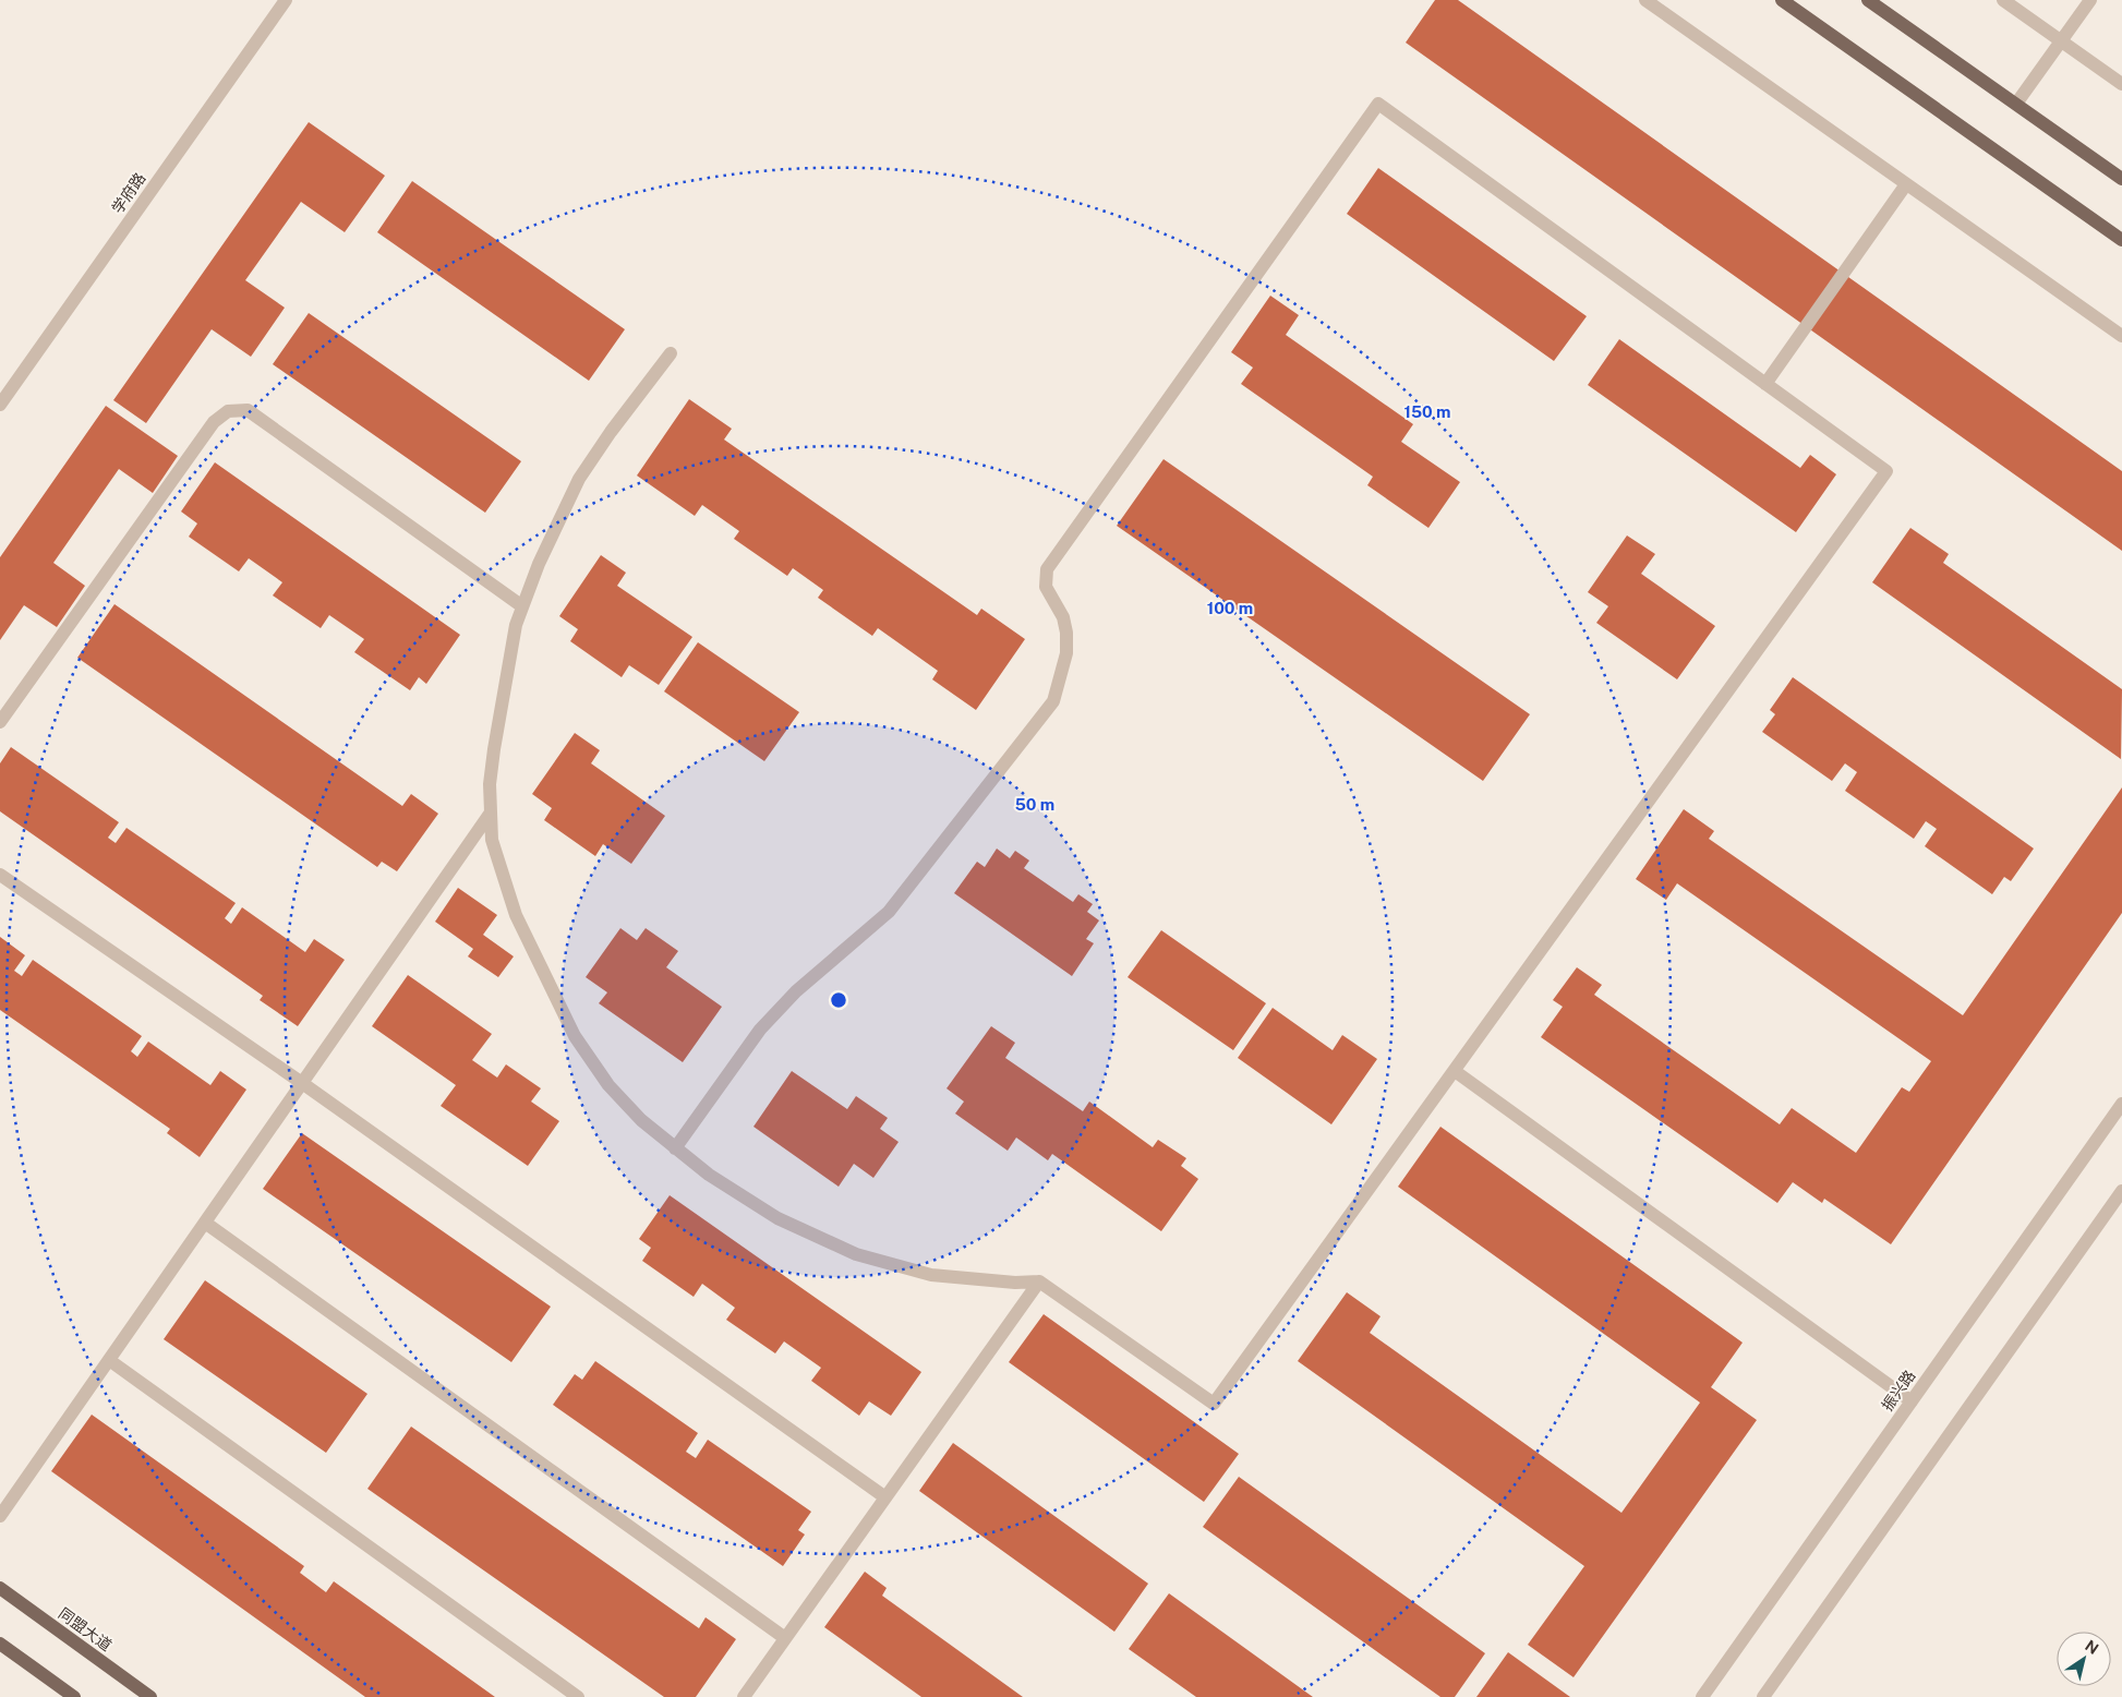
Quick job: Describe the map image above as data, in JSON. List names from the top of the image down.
{
  "streets": {
    "main road": ["同盟大道"],
    "street": ["学府路", "振兴路"]
  },
  "north": "top right",
  "rings": ["150 m", "100 m", "50 m"]
}
